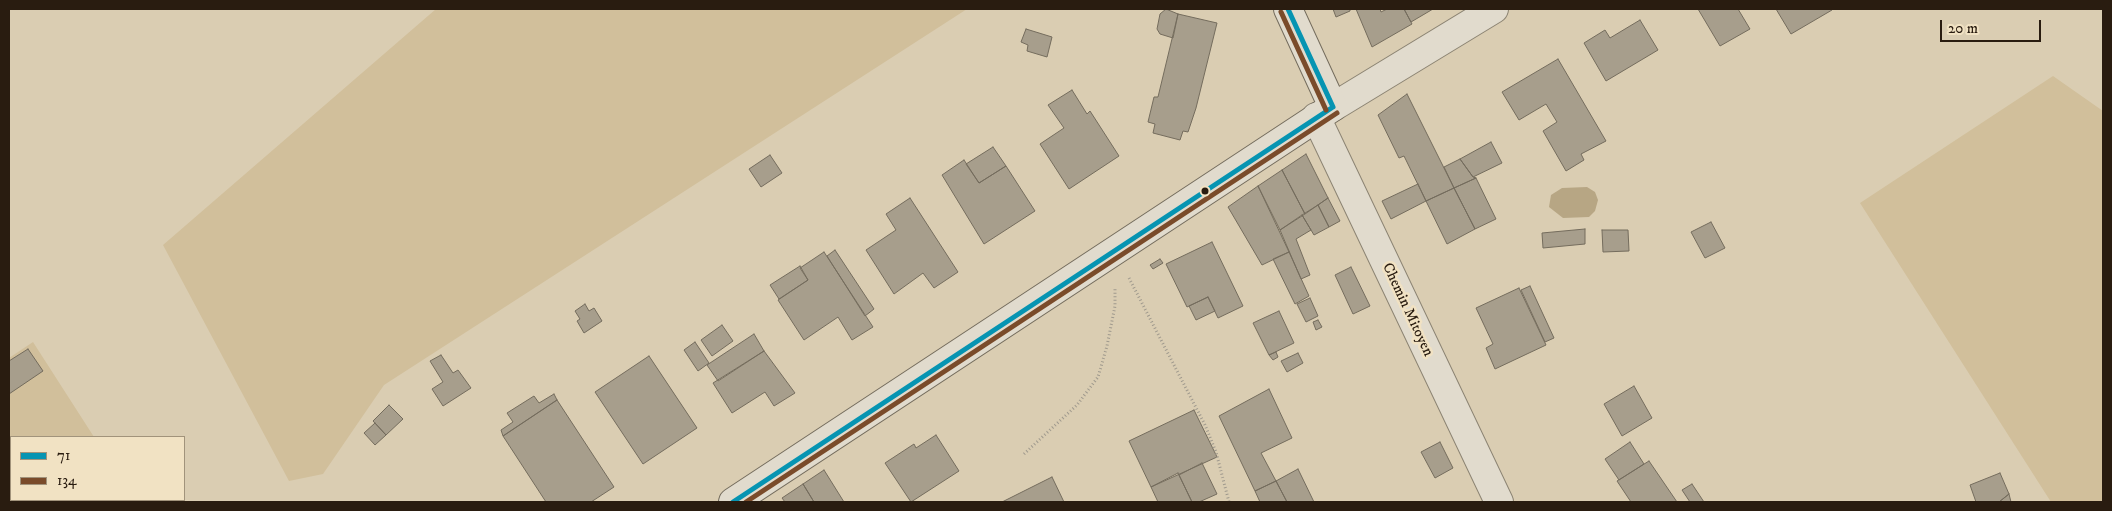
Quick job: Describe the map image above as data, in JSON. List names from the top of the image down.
{
  "streets": {
    "street": ["Chemin Mitoyen"]
  },
  "lines": ["transit line 71", "transit line 134"],
  "legend": ["71", "134"],
  "scale_bar": "20 m"
}
